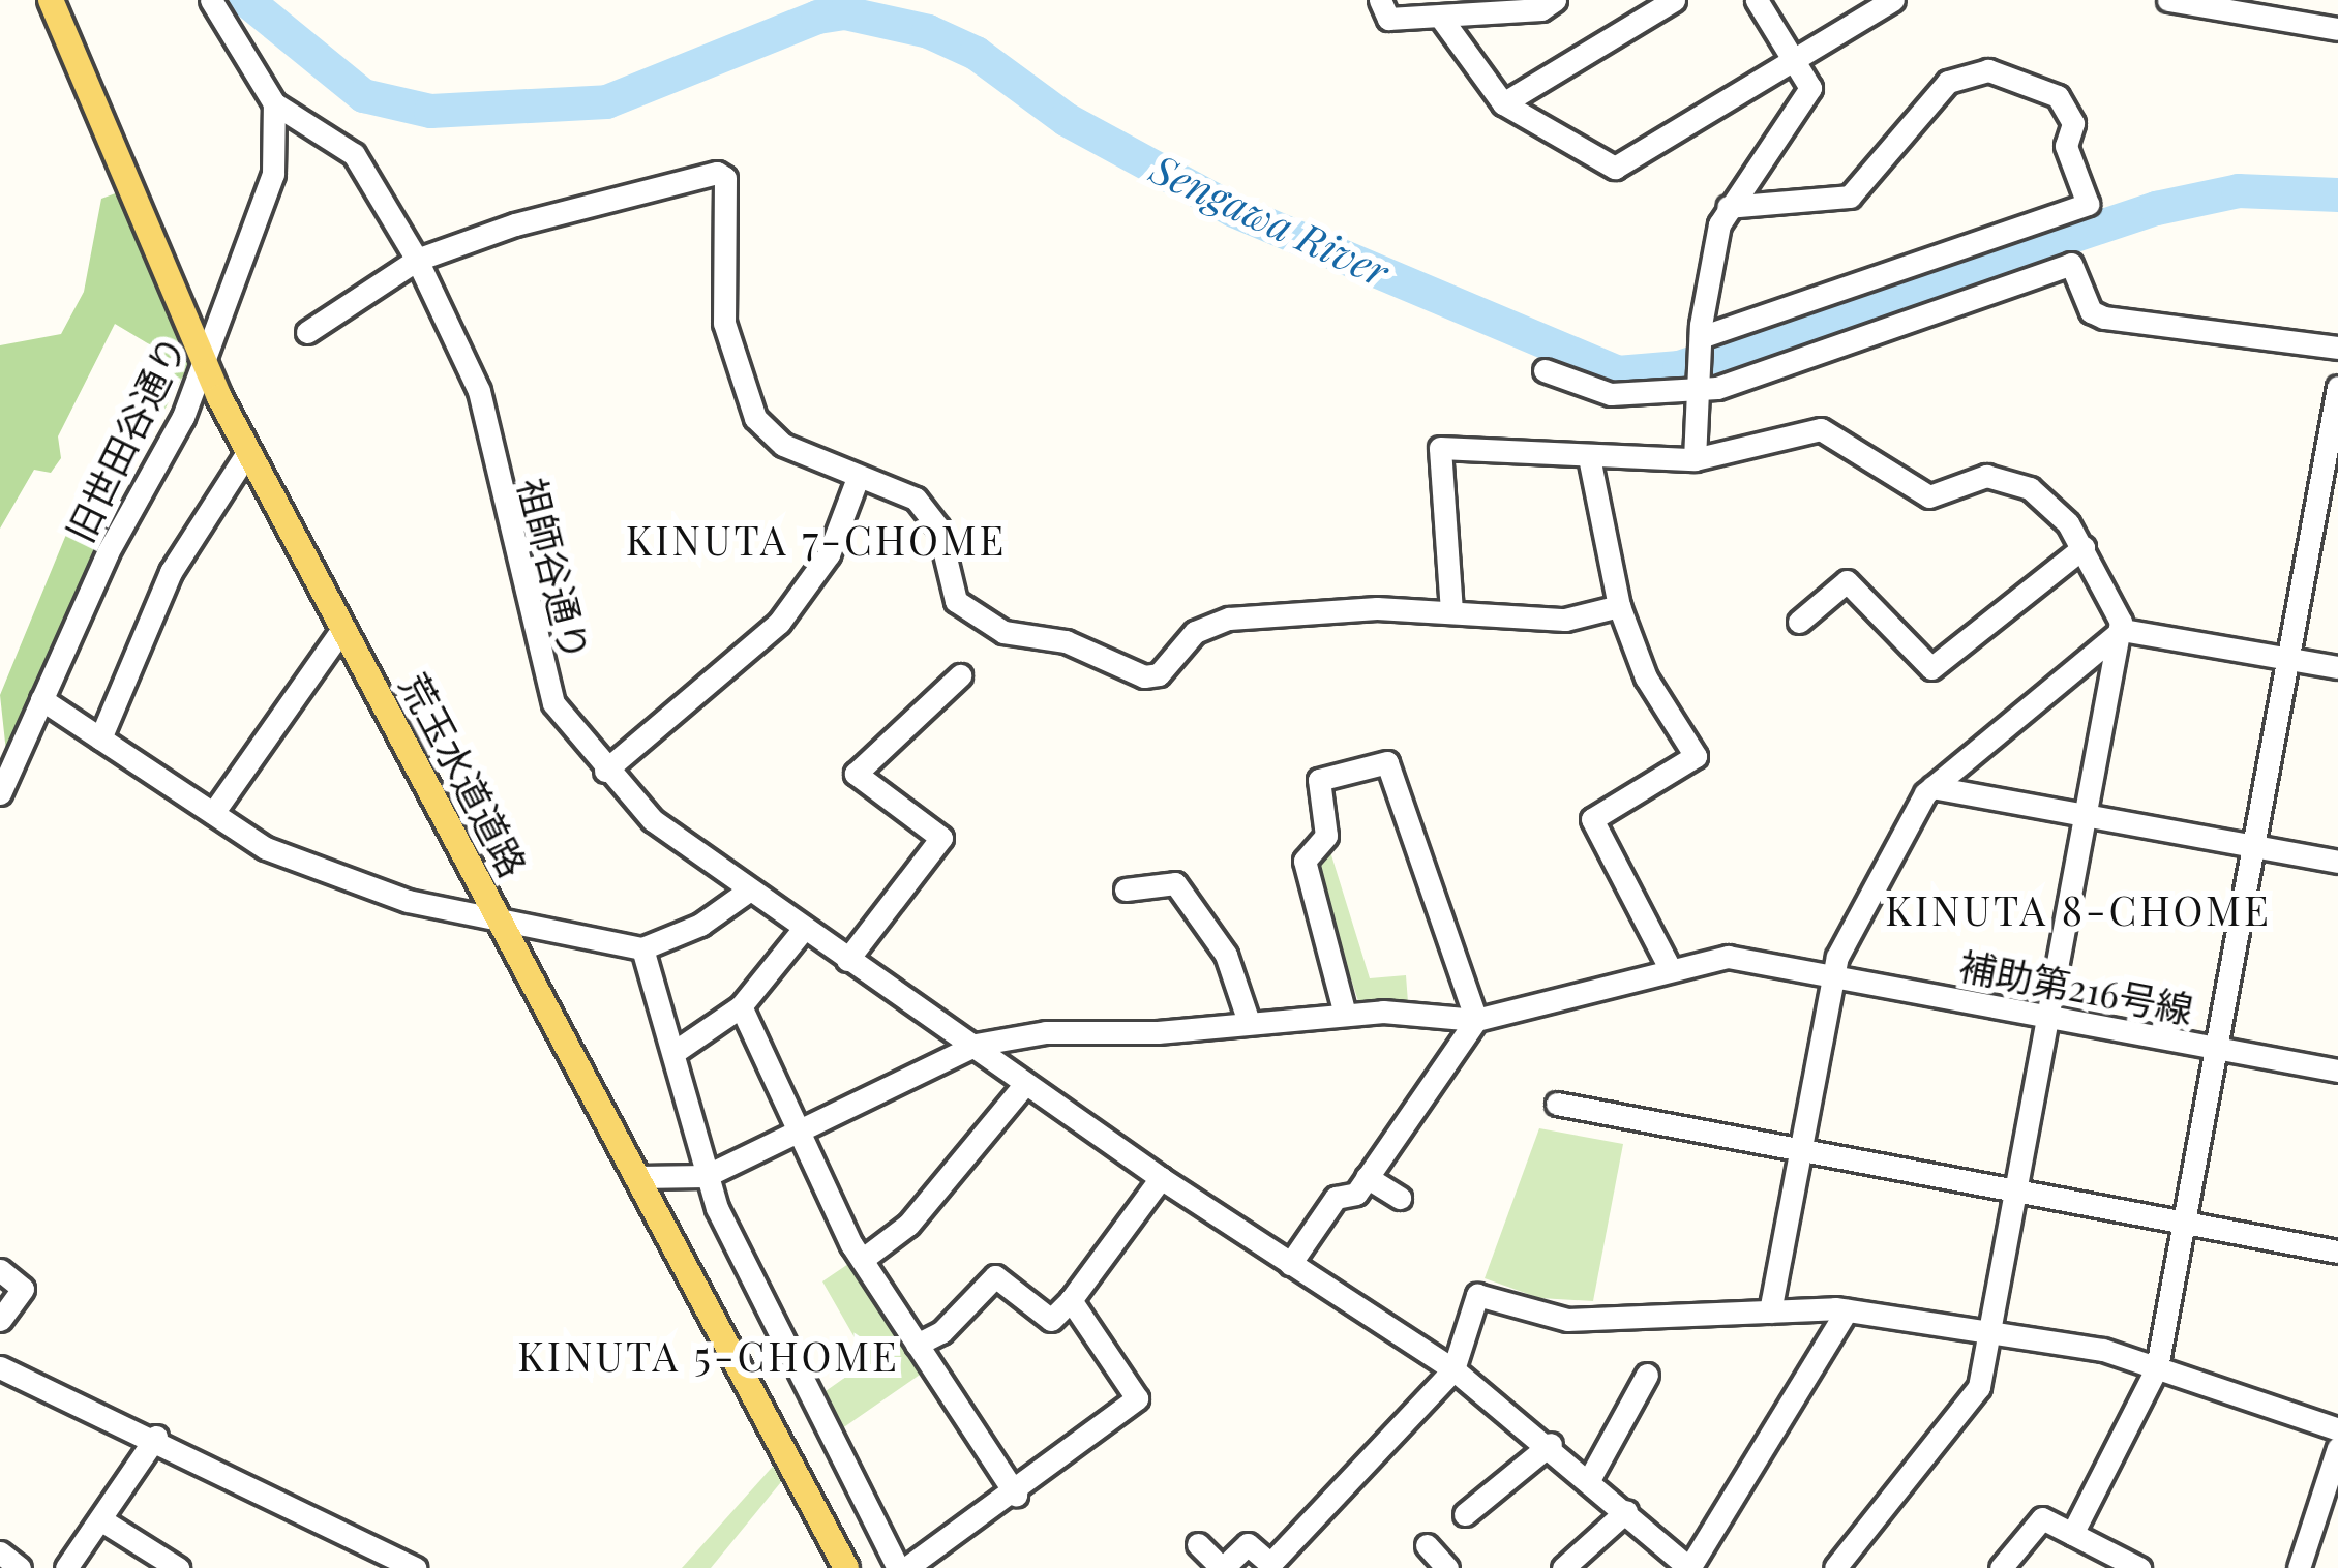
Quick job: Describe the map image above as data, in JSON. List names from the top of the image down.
{
  "streets": {
    "main road": ["荒玉水道道路"],
    "street": ["旧世田谷通り", "祖師谷通り", "補助第216号線"]
  },
  "crossings": [
    ["旧世田谷通り", "祖師谷通り"],
    ["旧世田谷通り", "荒玉水道道路"],
    ["祖師谷通り", "補助第216号線"]
  ],
  "districts": ["KINUTA 7-CHOME", "KINUTA 8-CHOME", "KINUTA 5-CHOME"],
  "water": ["Sengawa River"]
}
